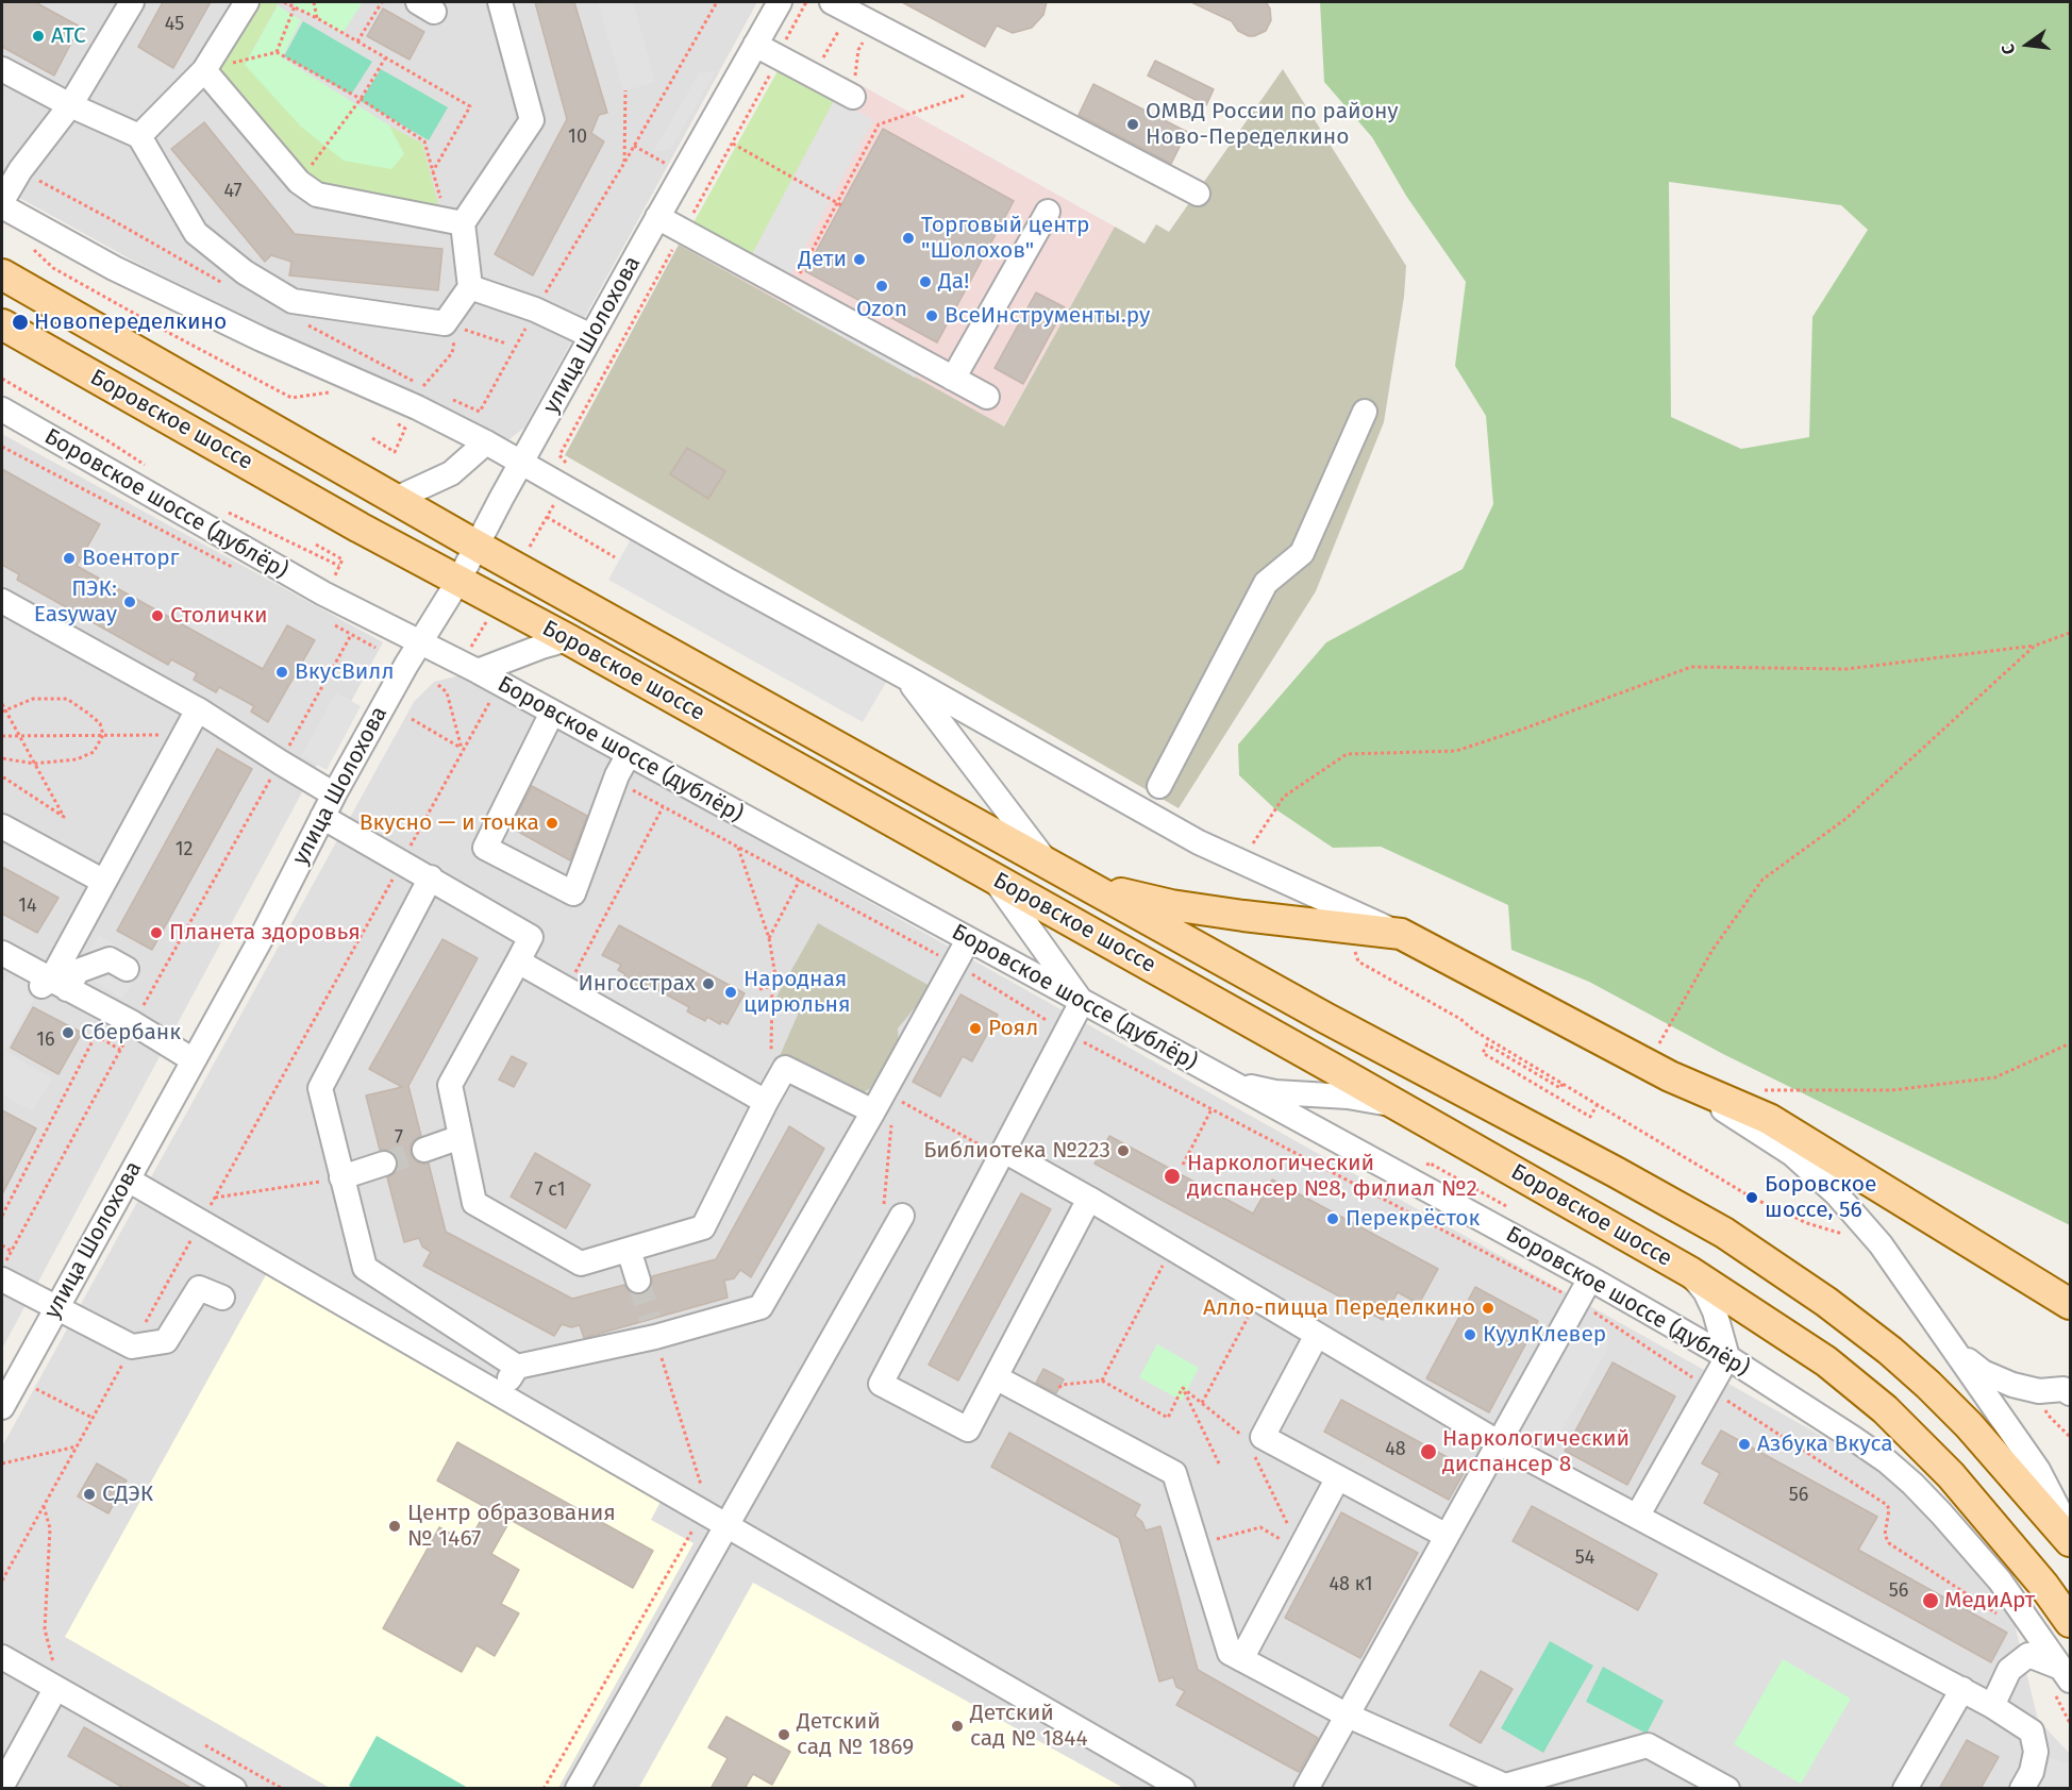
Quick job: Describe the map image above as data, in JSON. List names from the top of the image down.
{
  "streets": {
    "main road": ["Боровское шоссе"],
    "street": ["улица Шолохова", "Боровское шоссе (дублёр)"]
  },
  "crossings": [
    ["улица Шолохова", "Боровское шоссе"],
    ["улица Шолохова", "Боровское шоссе (дублёр)"]
  ],
  "places": [
    "АТС",
    "ОМВД России по району Ново-Переделкино",
    "Торговый центр \"Шолохов\"",
    "Дети",
    "Да!",
    "Ozon",
    "ВсеИнструменты.ру",
    "Новопеределкино",
    "Военторг",
    "ПЭК: Easyway",
    "Столички",
    "ВкусВилл",
    "Вкусно — и точка",
    "Планета здоровья",
    "Ингосстрах",
    "Народная цирюльня",
    "Роял",
    "Сбербанк",
    "Библиотека №223",
    "Наркологический диспансер №8, филиал №2",
    "Боровское шоссе, 56",
    "Перекрёсток",
    "Алло-пицца Переделкино",
    "КуулКлевер",
    "Азбука Вкуса",
    "Наркологический диспансер 8",
    "СДЭК",
    "Центр образования № 1467",
    "МедиАрт",
    "Детский сад № 1844",
    "Детский сад № 1869"
  ],
  "house_numbers": [
    "45",
    "10",
    "47",
    "12",
    "14",
    "16",
    "7",
    "7 с1",
    "48",
    "56",
    "54",
    "48 к1",
    "56"
  ],
  "north": "left"
}
